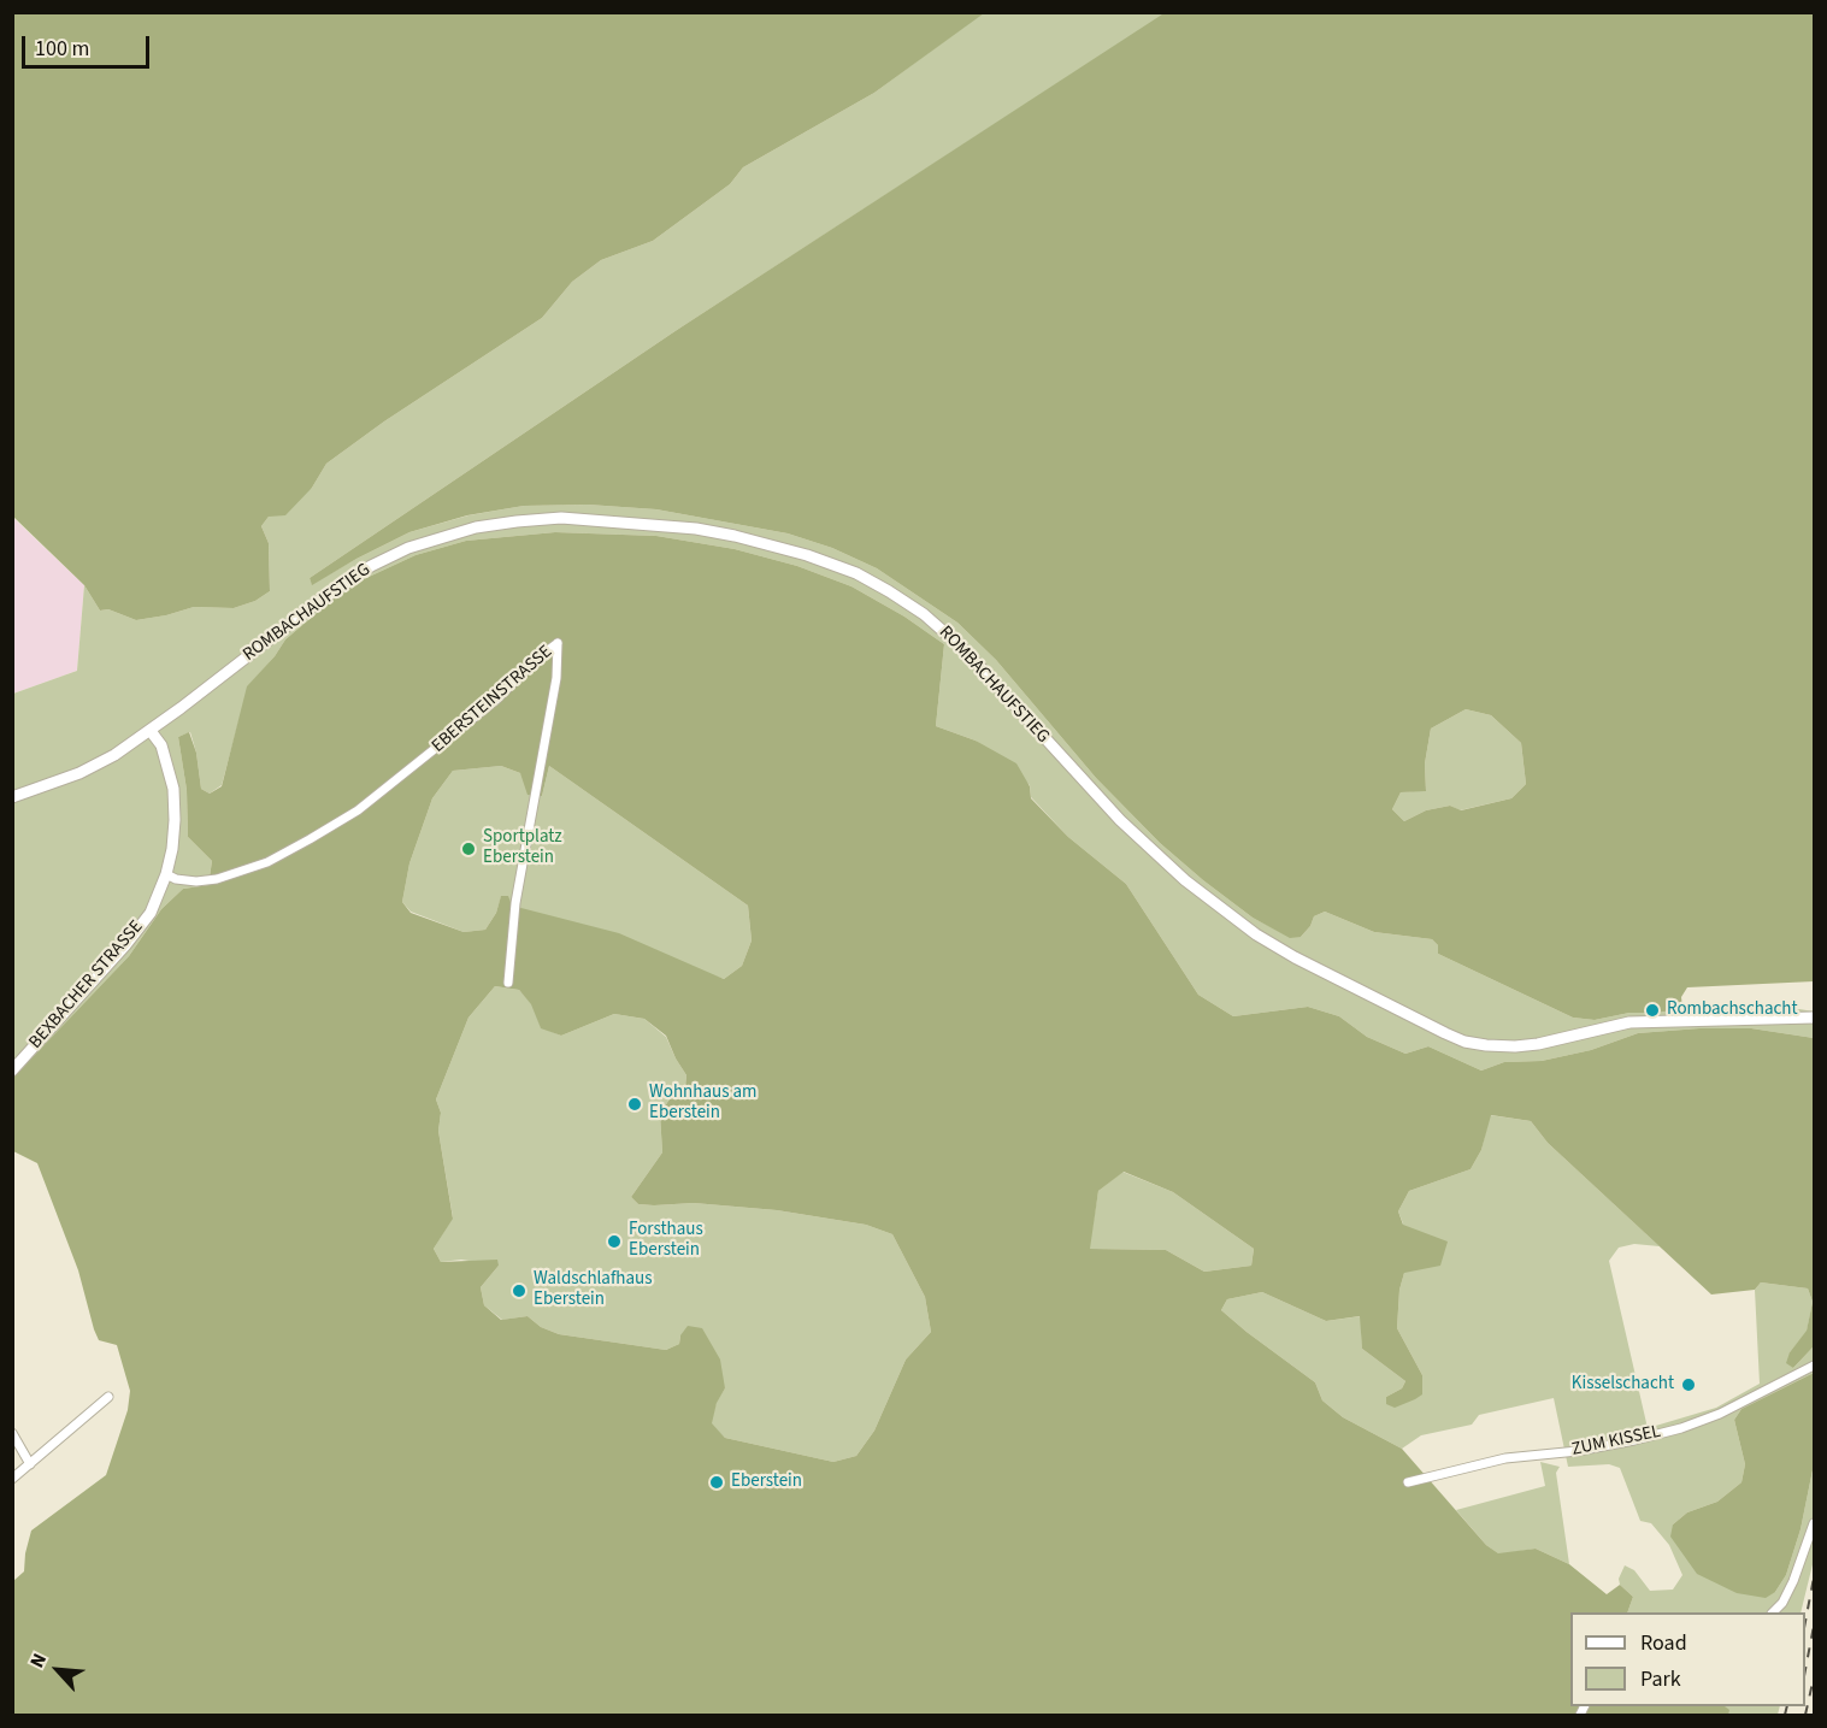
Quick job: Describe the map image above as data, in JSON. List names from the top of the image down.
{
  "streets": {
    "main road": ["ROMBACHAUFSTIEG", "BEXBACHER STRASSE"],
    "street": ["EBERSTEINSTRASSE", "ZUM KISSEL"]
  },
  "crossings": [
    ["ROMBACHAUFSTIEG", "BEXBACHER STRASSE"],
    ["EBERSTEINSTRASSE", "BEXBACHER STRASSE"]
  ],
  "places": [
    "Sportplatz Eberstein",
    "Rombachschacht",
    "Wohnhaus am Eberstein",
    "Forsthaus Eberstein",
    "Waldschlafhaus Eberstein",
    "Kisselschacht",
    "Eberstein"
  ],
  "legend": ["Road", "Park"],
  "scale_bar": "100 m",
  "north": "top left"
}
